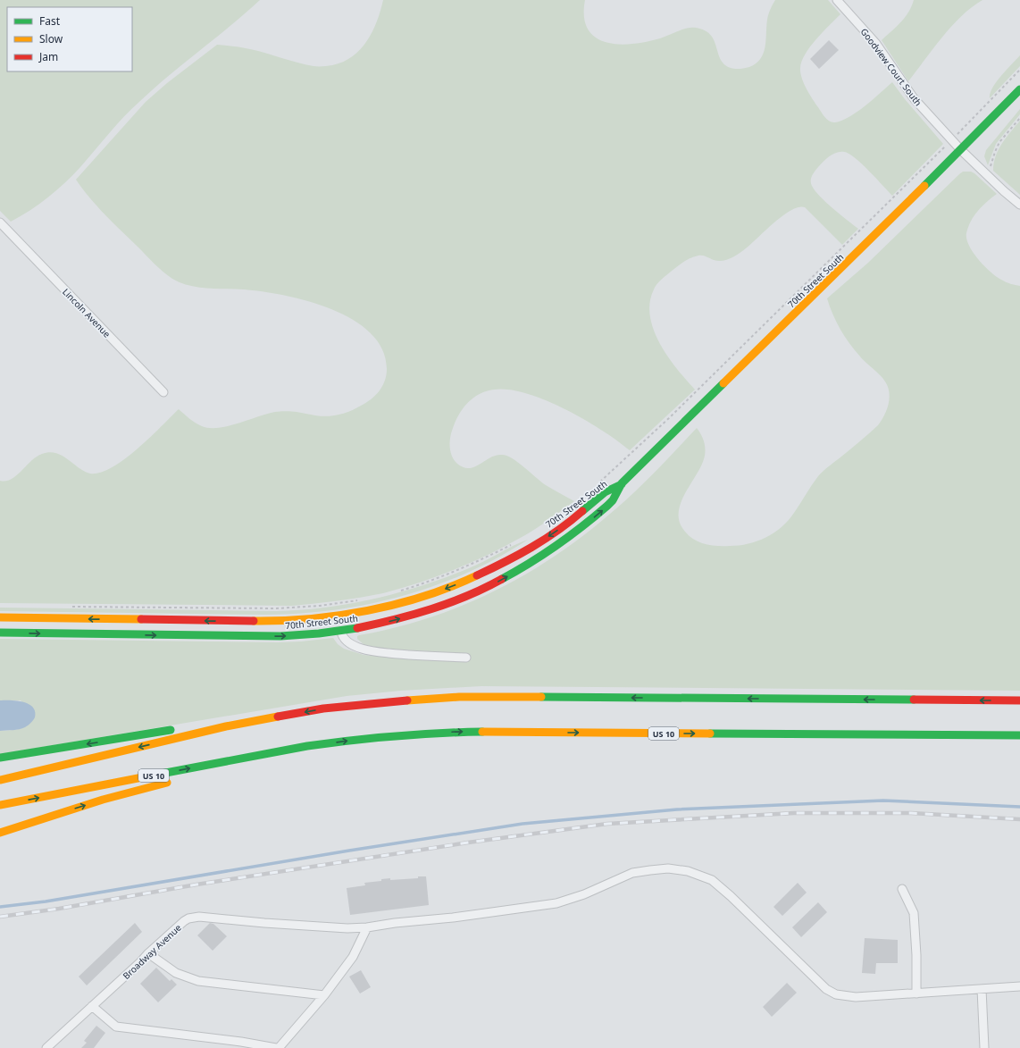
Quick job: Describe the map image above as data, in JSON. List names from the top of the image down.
{
  "streets": {
    "main road": ["70th Street South", "US 10"],
    "street": ["Goodview Court South", "Lincoln Avenue", "Broadway Avenue"]
  },
  "crossings": [
    ["Goodview Court South", "70th Street South"]
  ],
  "legend": ["Fast", "Slow", "Jam"]
}
